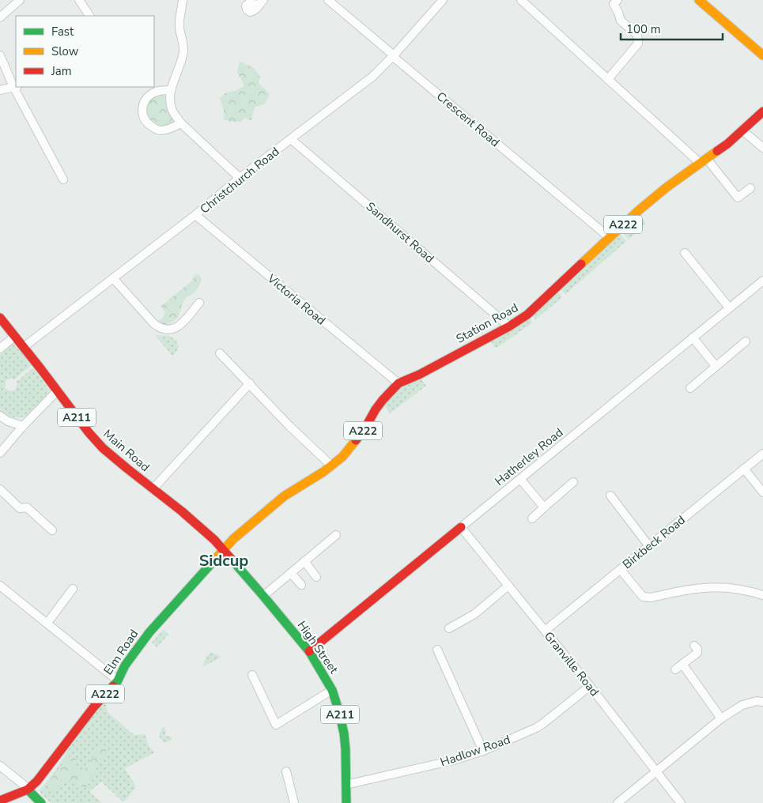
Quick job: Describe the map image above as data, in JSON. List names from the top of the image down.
{
  "streets": {
    "main road": [
      "A222",
      "Station Road",
      "A211",
      "Main Road",
      "Hatherley Road",
      "High Street",
      "Elm Road"
    ],
    "street": [
      "Crescent Road",
      "Christchurch Road",
      "Sandhurst Road",
      "Victoria Road",
      "Birkbeck Road",
      "Granville Road",
      "Hadlow Road"
    ]
  },
  "crossings": [
    ["Crescent Road", "Christchurch Road"],
    ["Crescent Road", "Station Road"],
    ["Christchurch Road", "Sandhurst Road"],
    ["Christchurch Road", "Victoria Road"],
    ["Christchurch Road", "Main Road"],
    ["Sandhurst Road", "Station Road"],
    ["Victoria Road", "Station Road"],
    ["Station Road", "Main Road"],
    ["Station Road", "High Street"],
    ["Station Road", "Elm Road"],
    ["Main Road", "High Street"],
    ["Main Road", "Elm Road"],
    ["Hatherley Road", "High Street"],
    ["Hatherley Road", "Granville Road"],
    ["Birkbeck Road", "Granville Road"],
    ["High Street", "Elm Road"],
    ["High Street", "Hadlow Road"],
    ["Granville Road", "Hadlow Road"]
  ],
  "districts": ["Sidcup"],
  "legend": ["Fast", "Slow", "Jam"],
  "scale_bar": "100 m"
}
